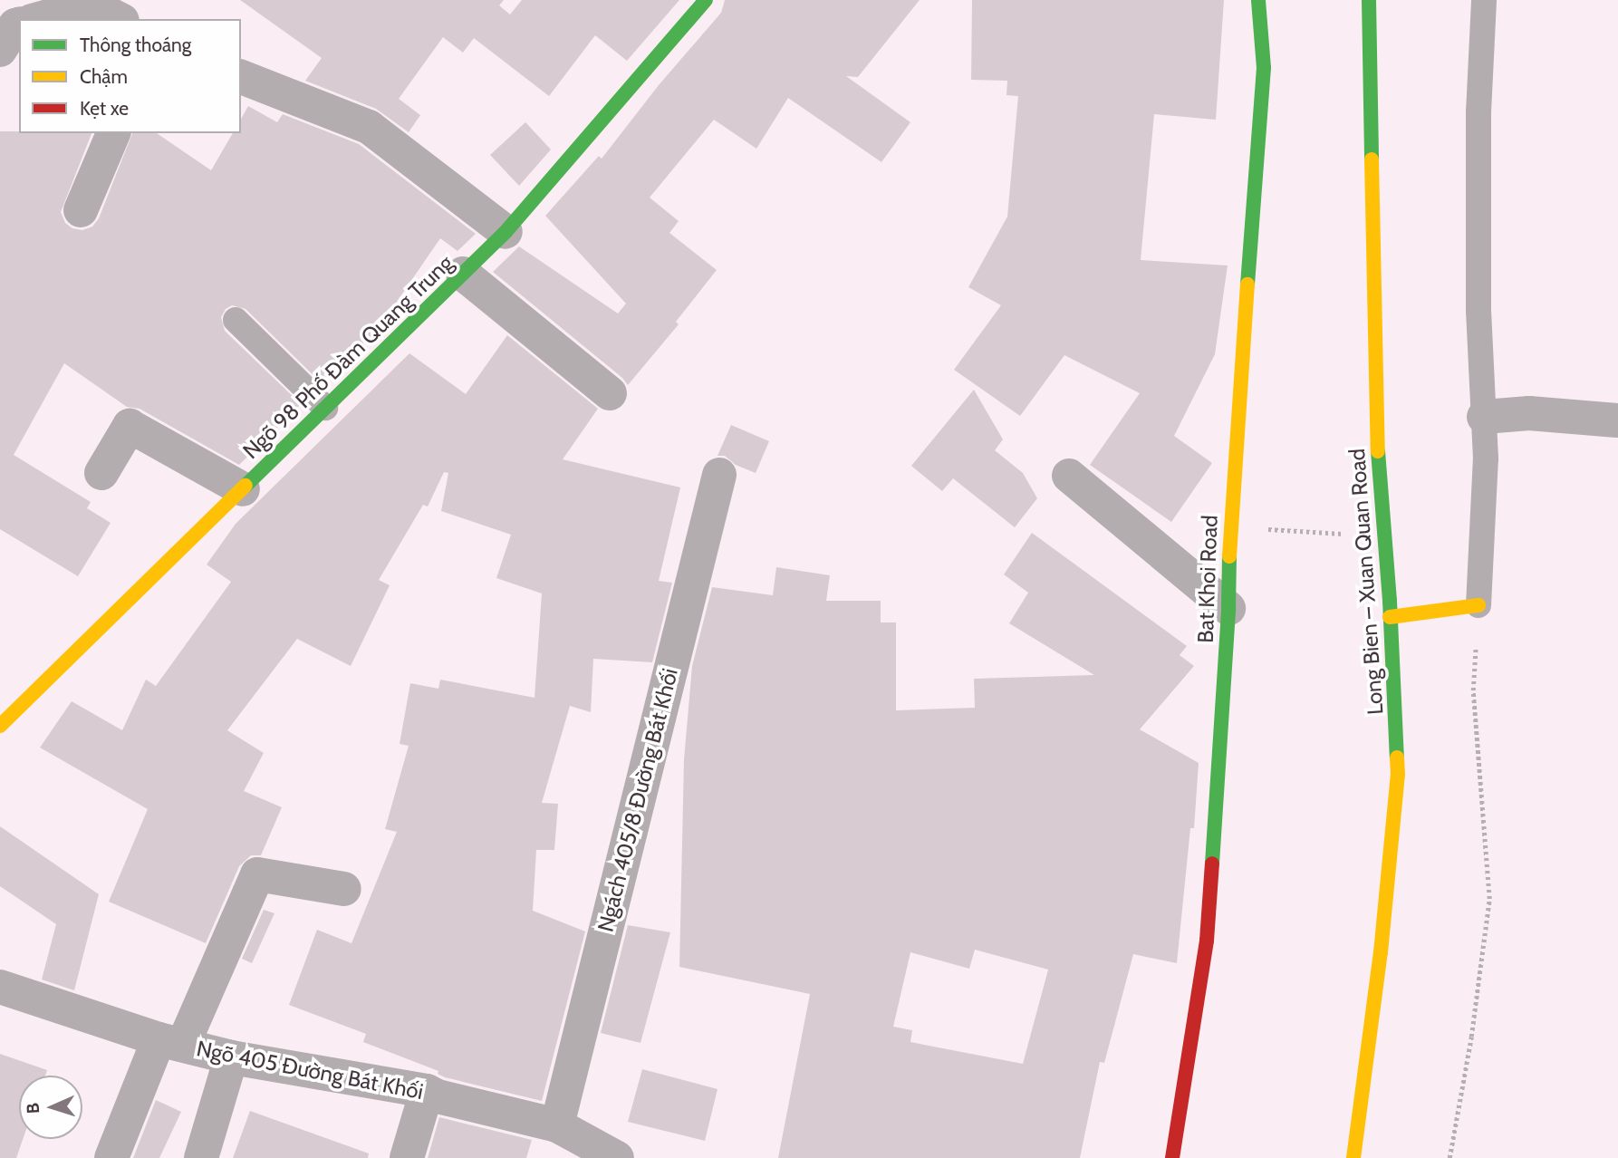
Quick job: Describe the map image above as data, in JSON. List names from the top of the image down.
{
  "streets": {
    "street": [
      "Ngõ 98 Phố Đàm Quang Trung",
      "Bat Khoi Road",
      "Long Bien – Xuan Quan Road",
      "Ngách 405/8 Đường Bát Khối",
      "Ngõ 405 Đường Bát Khối"
    ]
  },
  "crossings": [
    ["Ngách 405/8 Đường Bát Khối", "Ngõ 405 Đường Bát Khối"]
  ],
  "legend": ["Thông thoáng", "Chậm", "Kẹt xe"],
  "north": "left"
}
